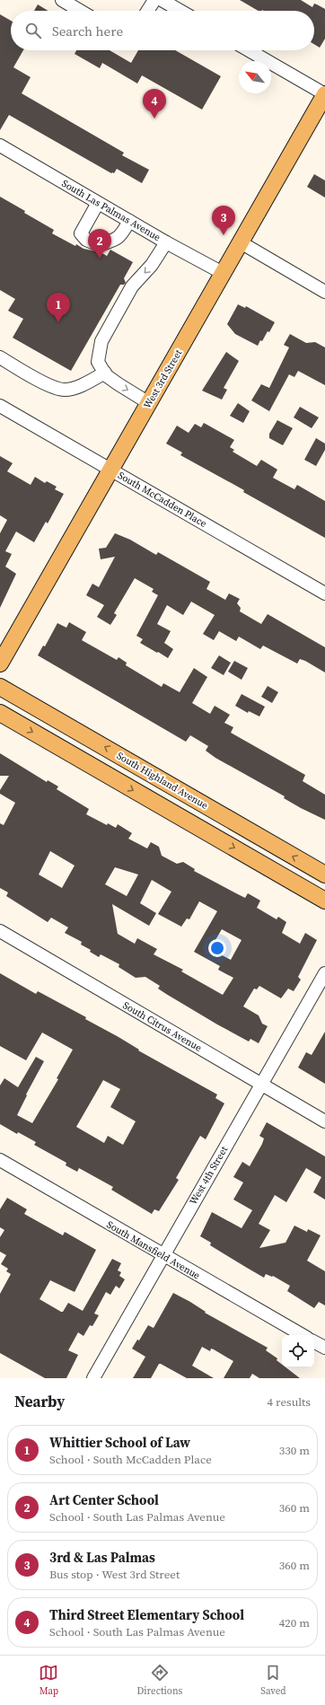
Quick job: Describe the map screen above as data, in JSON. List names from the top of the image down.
{
  "streets": {
    "main road": ["West 3rd Street", "South Highland Avenue"],
    "street": [
      "South Las Palmas Avenue",
      "South McCadden Place",
      "South Citrus Avenue",
      "West 4th Street",
      "South Mansfield Avenue"
    ]
  },
  "crossings": [
    ["South Las Palmas Avenue", "West 3rd Street"],
    ["West 3rd Street", "South McCadden Place"],
    ["South Citrus Avenue", "West 4th Street"],
    ["West 4th Street", "South Mansfield Avenue"]
  ],
  "north": "top left",
  "page": {
    "search": "Search here",
    "pins": [
      "4",
      "3",
      "2",
      "1"
    ],
    "heading": ["Nearby", "4 results"],
    "list": [
      {
        "mark": "1",
        "name": "Whittier School of Law",
        "note": "School · South McCadden Place",
        "value": "330 m"
      },
      {
        "mark": "2",
        "name": "Art Center School",
        "note": "School · South Las Palmas Avenue",
        "value": "360 m"
      },
      {
        "mark": "3",
        "name": "3rd & Las Palmas",
        "note": "Bus stop · West 3rd Street",
        "value": "360 m"
      },
      {
        "mark": "4",
        "name": "Third Street Elementary School",
        "note": "School · South Las Palmas Avenue",
        "value": "420 m"
      }
    ],
    "nav": ["Map", "Directions", "Saved"]
  }
}
